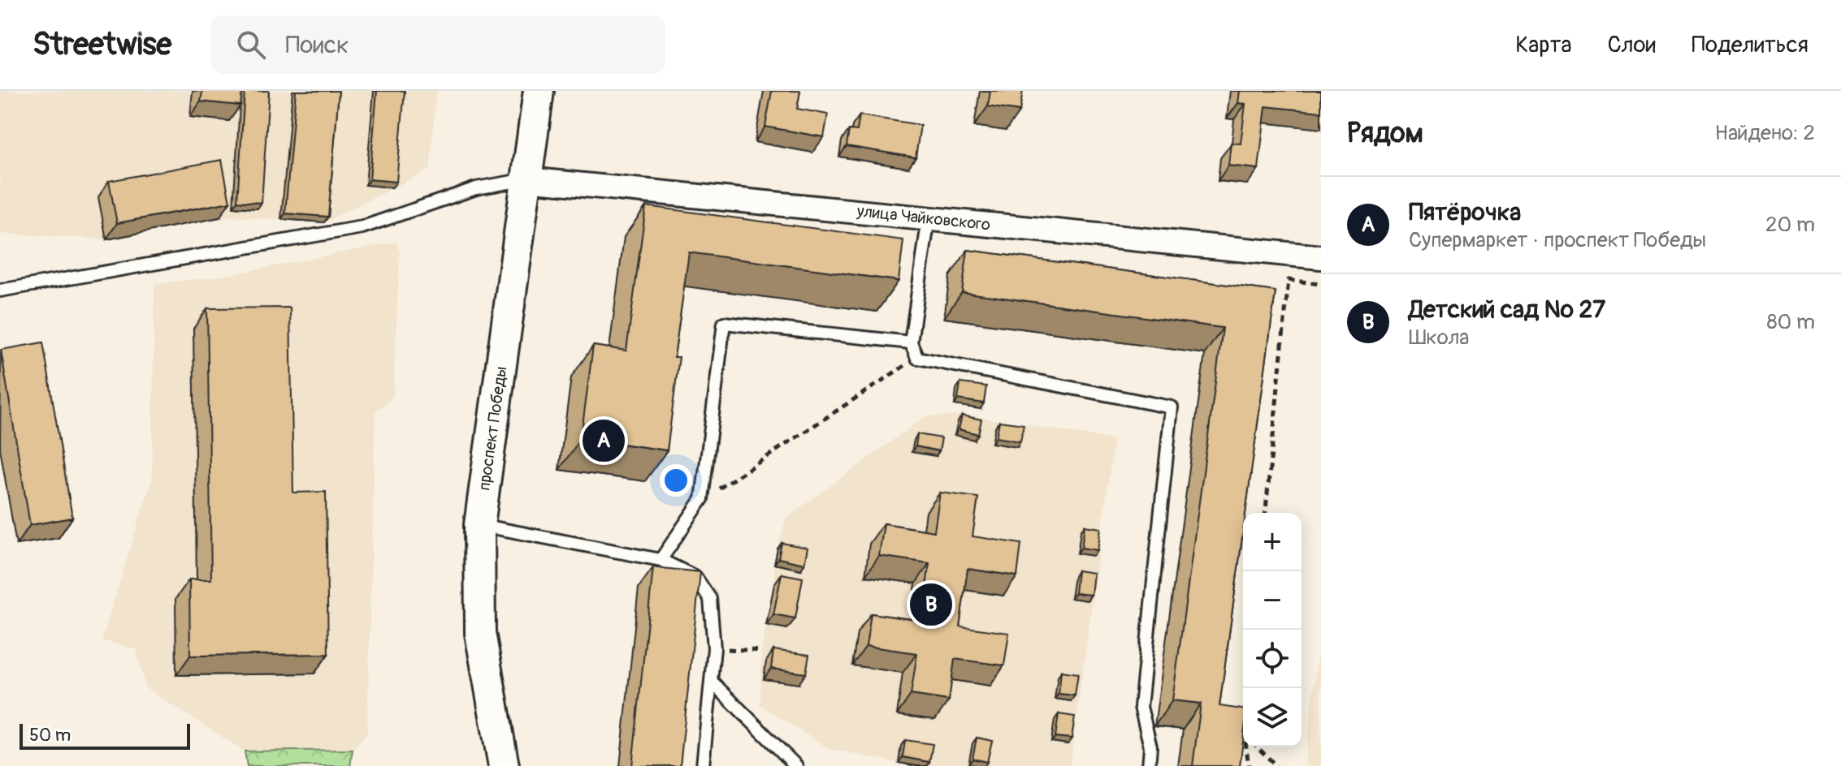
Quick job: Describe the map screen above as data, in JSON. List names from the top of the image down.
{
  "streets": {
    "street": ["улица Чайковского", "проспект Победы"]
  },
  "crossings": [
    ["улица Чайковского", "проспект Победы"]
  ],
  "scale_bar": "50 m",
  "page": {
    "header": "Streetwise",
    "search": "Поиск",
    "nav": ["Карта", "Слои", "Поделиться"],
    "heading": ["Рядом", "Найдено: 2"],
    "list": [
      {
        "mark": "A",
        "name": "Пятёрочка",
        "note": "Супермаркет · проспект Победы",
        "value": "20 m"
      },
      {
        "mark": "B",
        "name": "Детский сад № 27",
        "note": "Школа",
        "value": "80 m"
      }
    ],
    "pins": ["A", "B"],
    "map_buttons": ["+", "−"],
    "scale": "50 m"
  }
}
